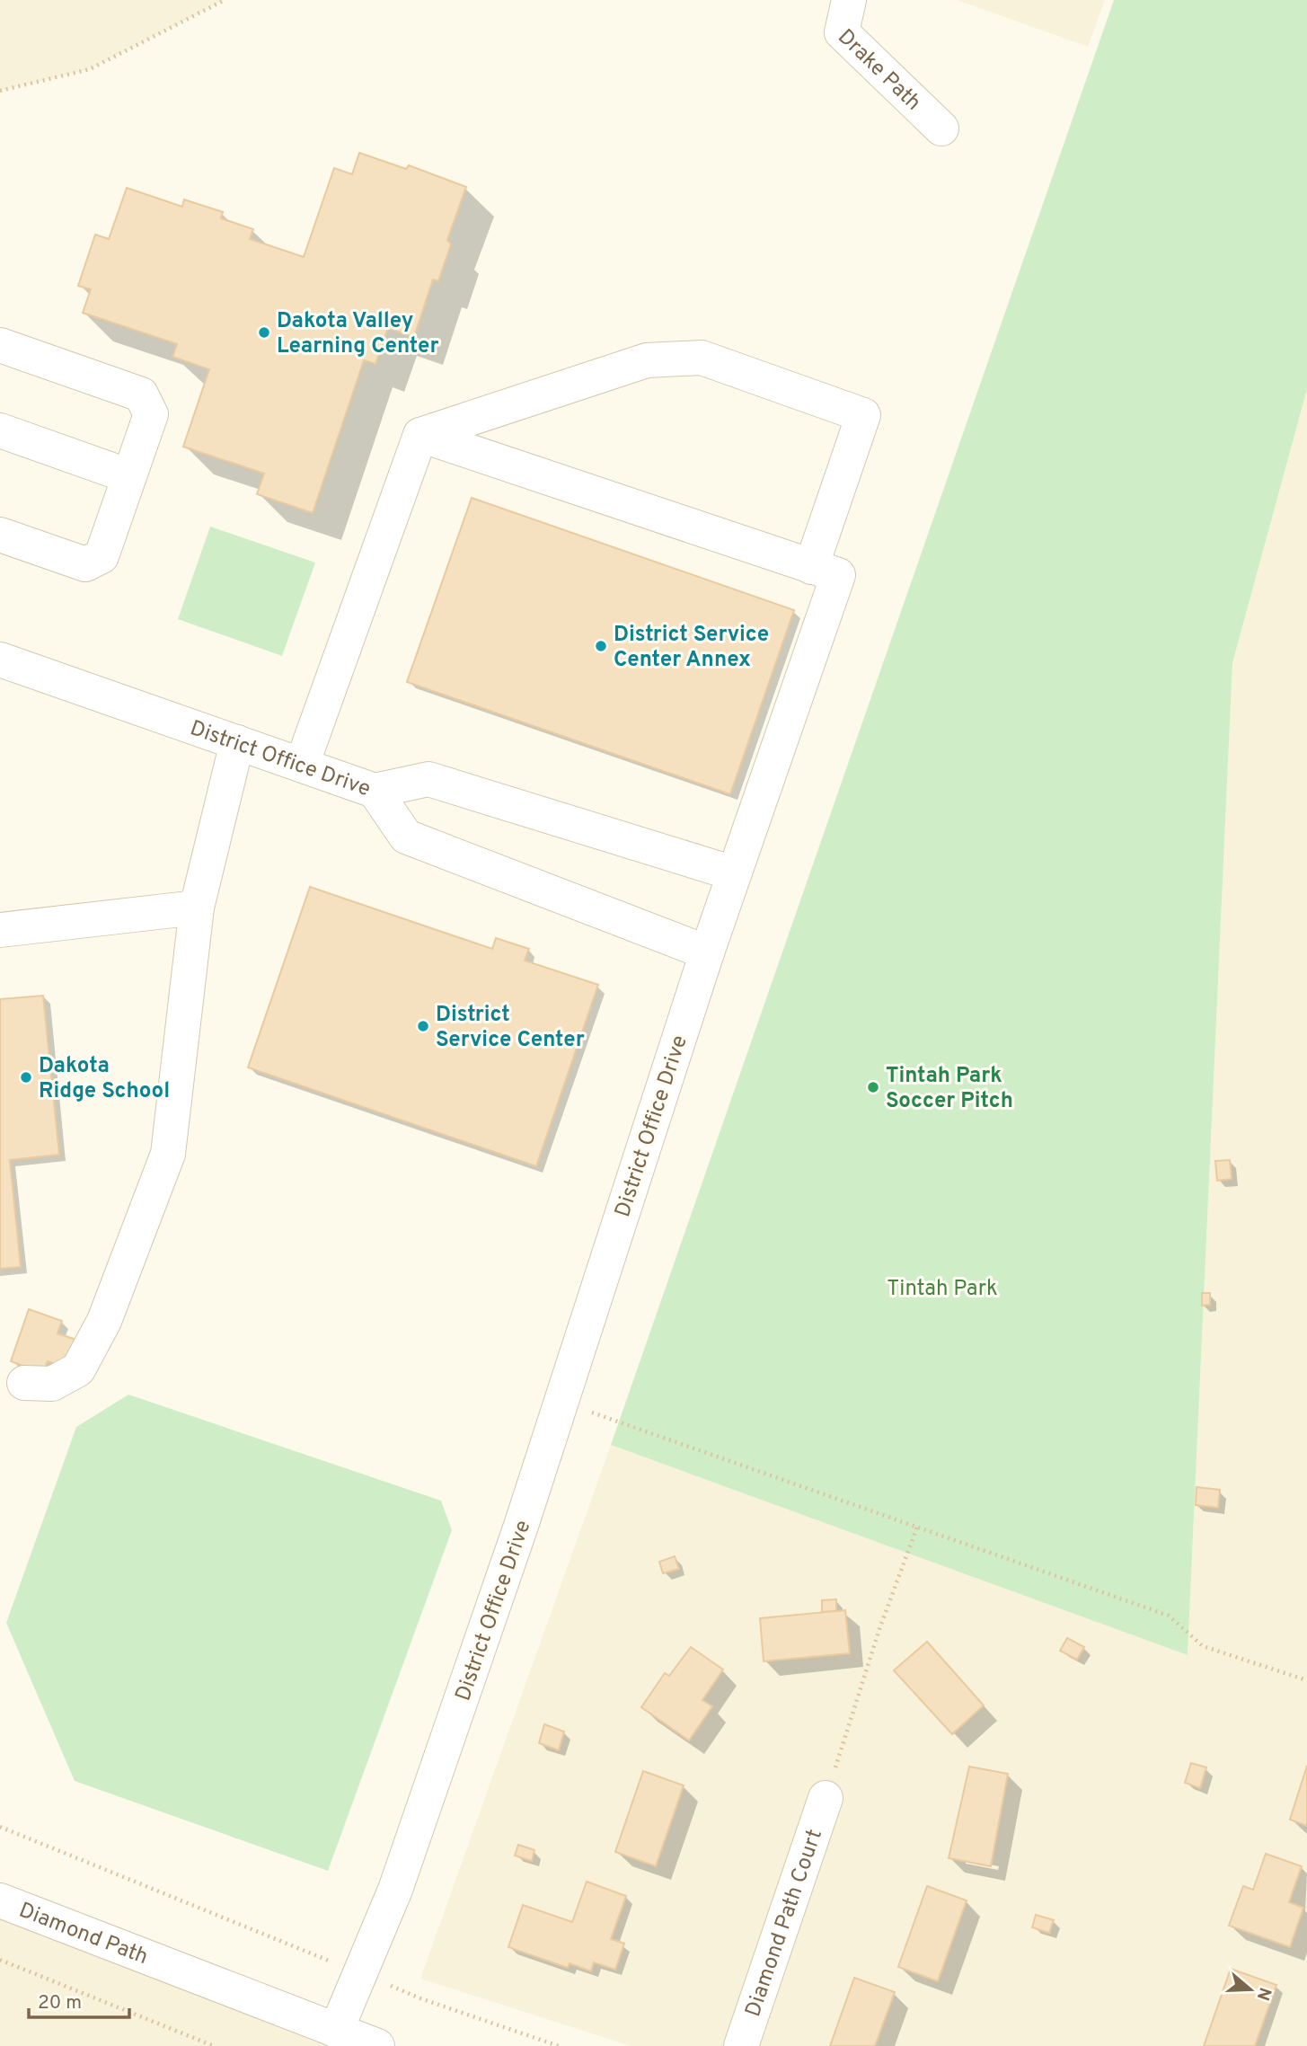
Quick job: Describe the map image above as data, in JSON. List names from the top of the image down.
{
  "streets": {
    "street": [
      "Drake Path",
      "District Office Drive",
      "Diamond Path Court",
      "Diamond Path"
    ]
  },
  "crossings": [
    ["District Office Drive", "Diamond Path"]
  ],
  "parks": ["Tintah Park"],
  "places": [
    "Dakota Valley Learning Center",
    "District Service Center Annex",
    "District Service Center",
    "Dakota Ridge School",
    "Tintah Park Soccer Pitch"
  ],
  "scale_bar": "20 m",
  "north": "right"
}
